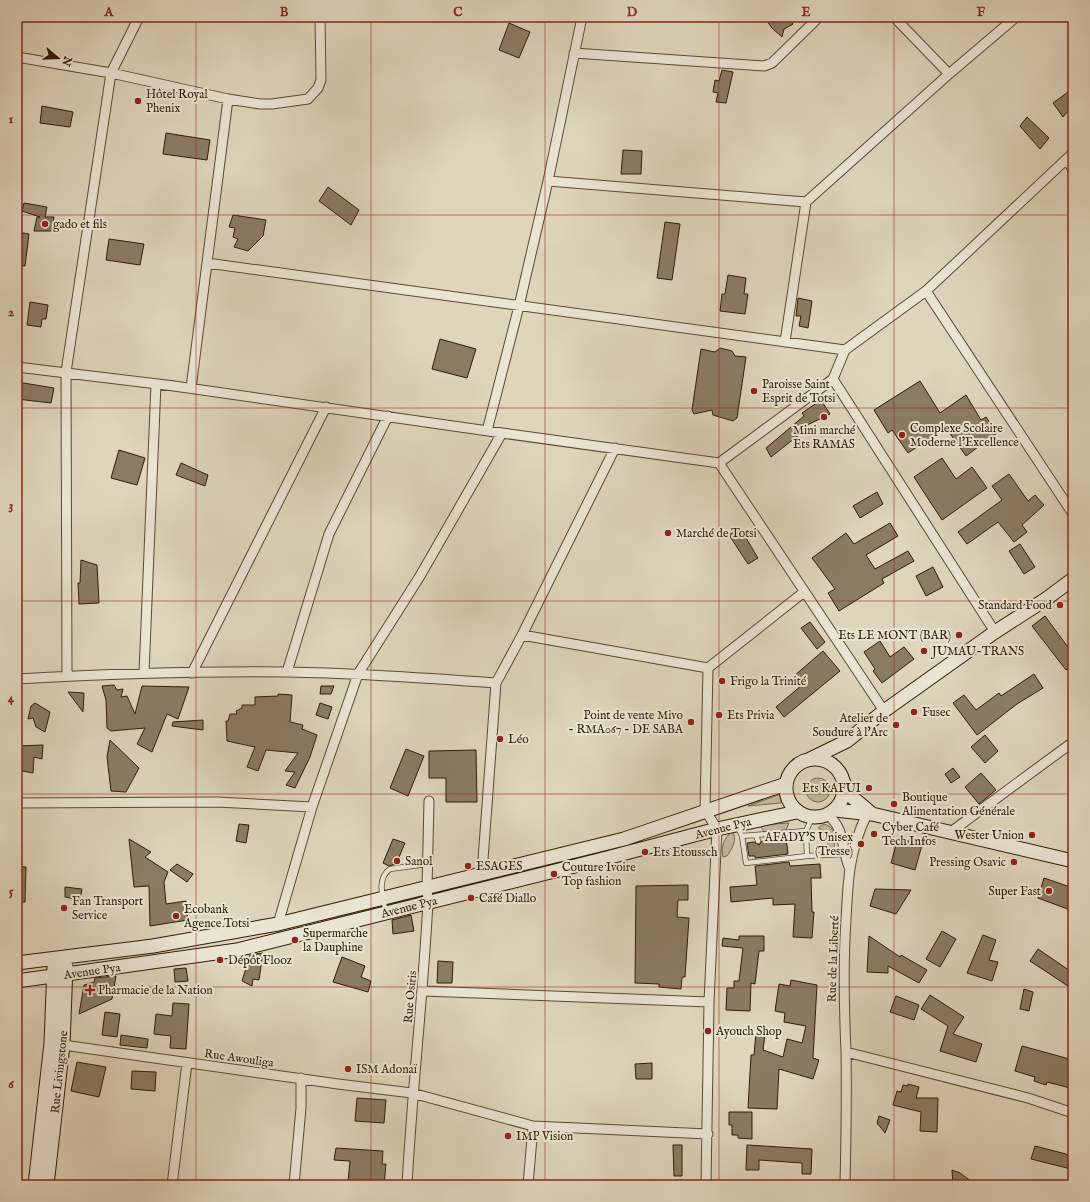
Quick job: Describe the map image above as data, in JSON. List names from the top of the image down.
{
  "streets": {
    "main road": ["Avenue Pya", "Rue Livingstone"],
    "street": ["Rue de la Liberté", "Rue Osiris", "Rue Awouliga"]
  },
  "crossings": [
    ["Avenue Pya", "Rue Osiris"],
    ["Avenue Pya", "Rue Livingstone"],
    ["Rue Osiris", "Rue Awouliga"],
    ["Rue Awouliga", "Rue Livingstone"]
  ],
  "places": {
    "other": [
      "Hôtel Royal Phenix",
      "gado et fils",
      "Paroisse Saint Esprit de Totsi",
      "Mini marché Ets RAMAS",
      "Complexe Scolaire Moderne l'Excellence",
      "Marché de Totsi",
      "Standard Food",
      "Ets LE MONT (BAR)",
      "JUMAU-TRANS",
      "Frigo la Trinité",
      "Fusec",
      "Ets Privia",
      "Point de vente Mivo - RMA067 - DE SABA",
      "Atelier de Soudure à l'Arc",
      "Léo",
      "Ets KAFUI",
      "Boutique Alimentation Générale",
      "Cyber Café Tech Infos",
      "Wester Union",
      "AFADY'S Unisex (Tresse)",
      "Ets Etoussch",
      "Sanol",
      "Pressing Osavic",
      "ESAGES",
      "Couture Ivoire Top fashion",
      "Super Fast",
      "Café Diallo",
      "Fan Transport Service",
      "Ecobank Agence Totsi",
      "Supermarche la Dauphine",
      "Dépôt Flooz",
      "Ayouch Shop",
      "ISM Adonaï",
      "IMP Vision"
    ],
    "health": ["Pharmacie de la Nation"]
  },
  "north": "right",
  "grid": {
    "columns": [
      "A",
      "B",
      "C",
      "D",
      "E",
      "F"
    ],
    "rows": [
      "1",
      "2",
      "3",
      "4",
      "5",
      "6"
    ]
  }
}
